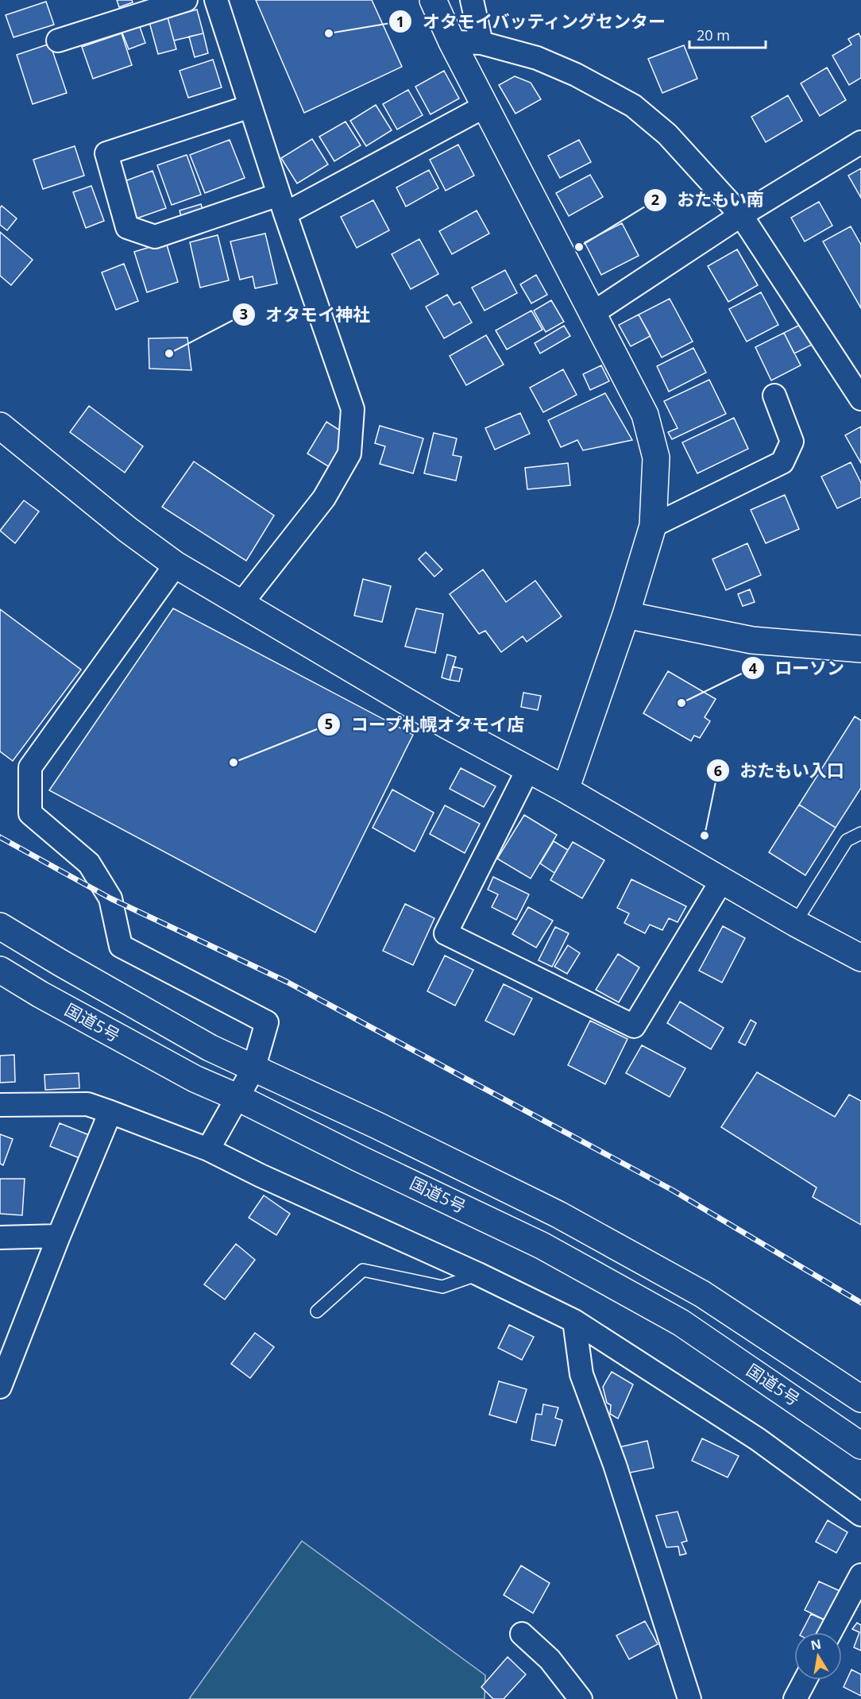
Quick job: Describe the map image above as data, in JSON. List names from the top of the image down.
{
  "streets": {
    "main road": ["国道5号"]
  },
  "places": [
    "オタモイバッティングセンター",
    "おたもい南",
    "オタモイ神社",
    "ローソン",
    "コープ札幌オタモイ店",
    "おたもい入口"
  ],
  "scale_bar": "20 m",
  "north": "top"
}
